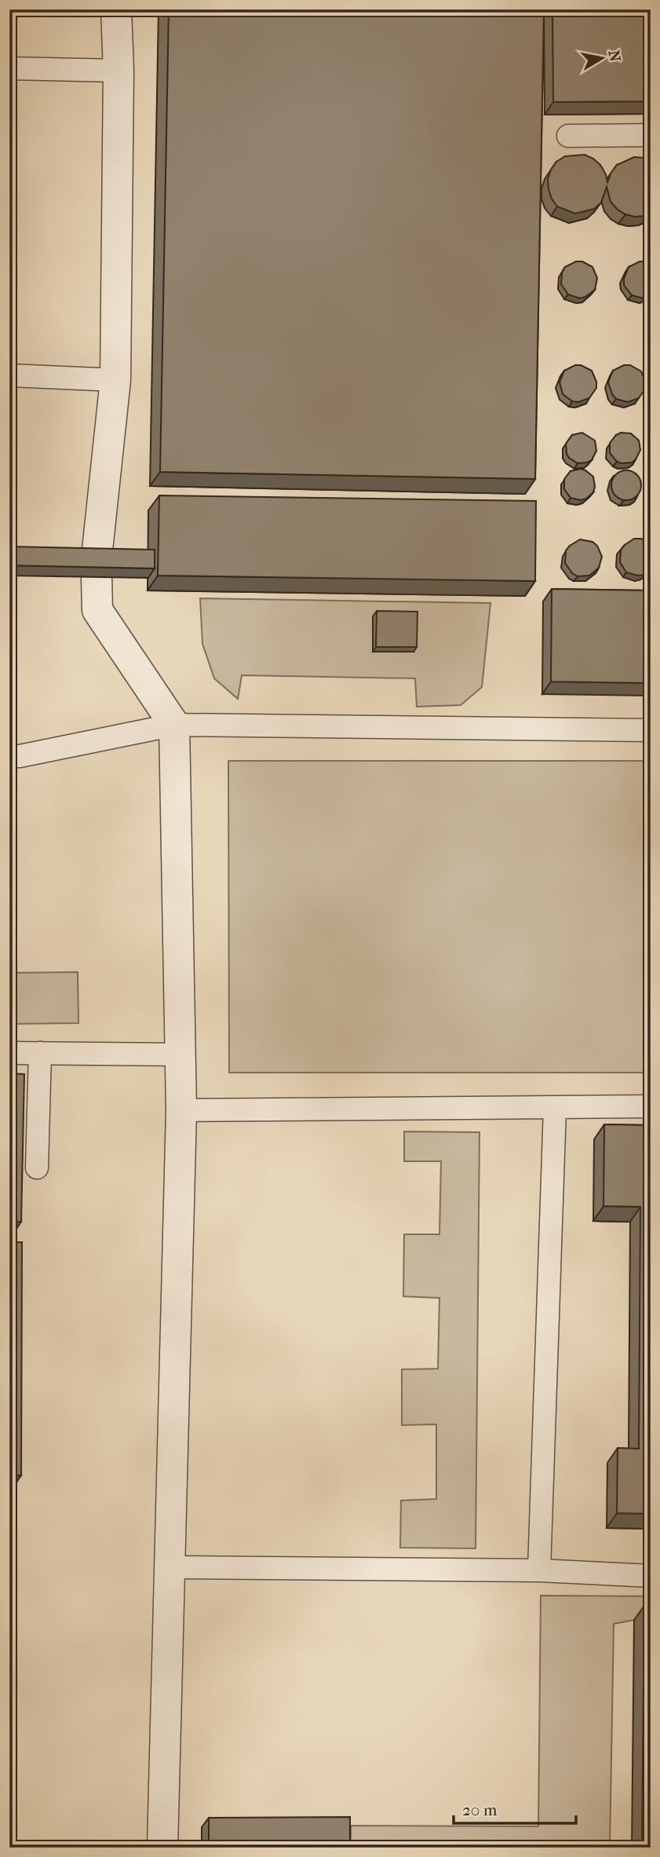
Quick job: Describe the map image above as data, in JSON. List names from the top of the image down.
{
  "scale_bar": "20 m",
  "north": "right"
}
